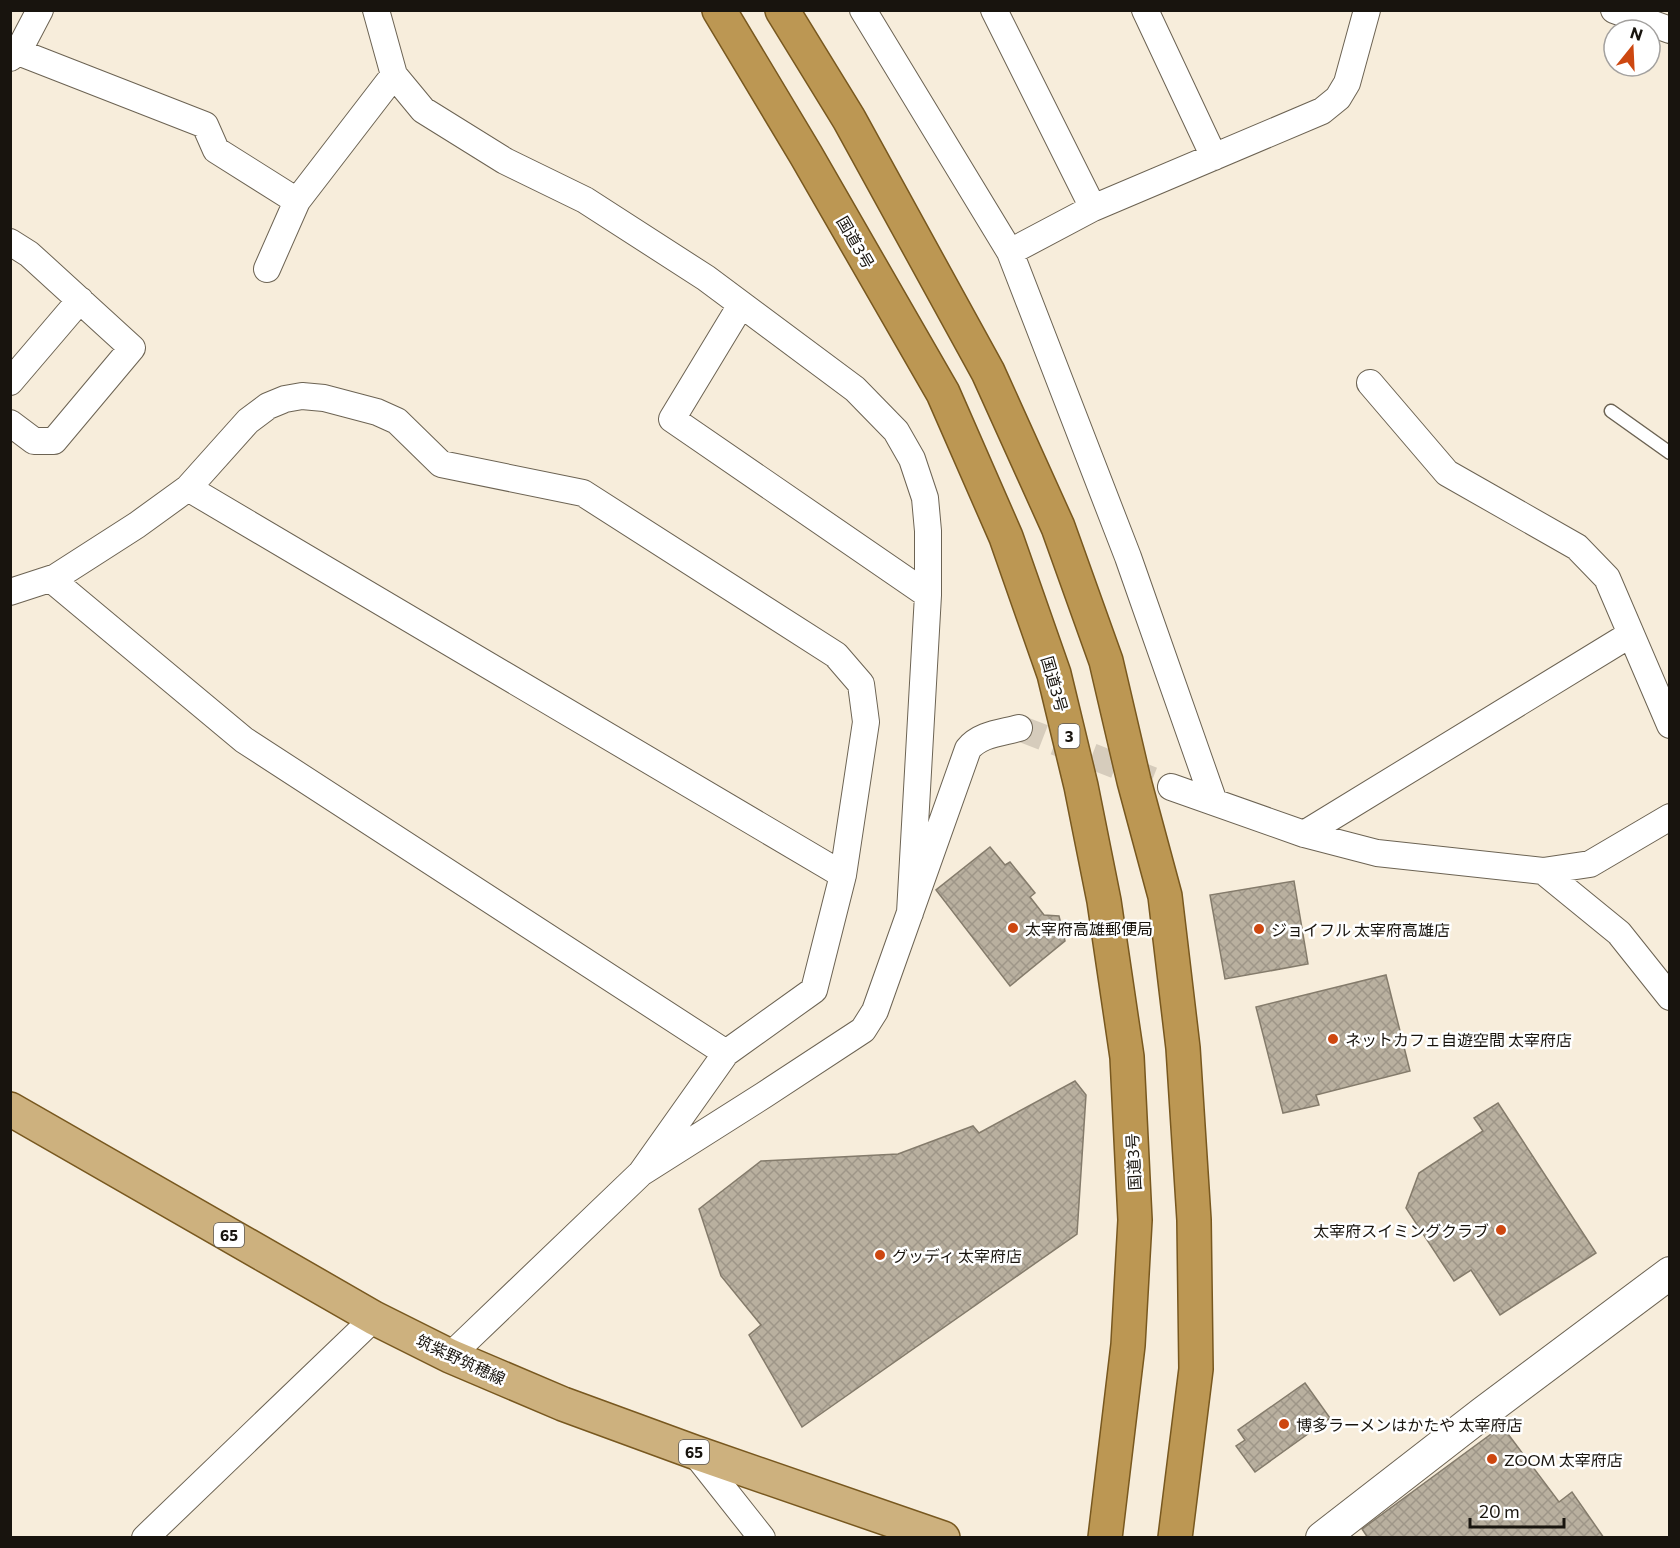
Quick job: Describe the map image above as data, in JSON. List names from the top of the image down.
{
  "streets": {
    "highway": ["国道3号", "3"],
    "main road": ["65", "筑紫野筑穂線"]
  },
  "places": [
    "太宰府高雄郵便局",
    "ジョイフル 太宰府高雄店",
    "ネットカフェ自遊空間 太宰府店",
    "太宰府スイミングクラブ",
    "グッディ 太宰府店",
    "博多ラーメンはかたや 太宰府店",
    "ZOOM 太宰府店"
  ],
  "scale_bar": "20 m",
  "north": "top"
}
